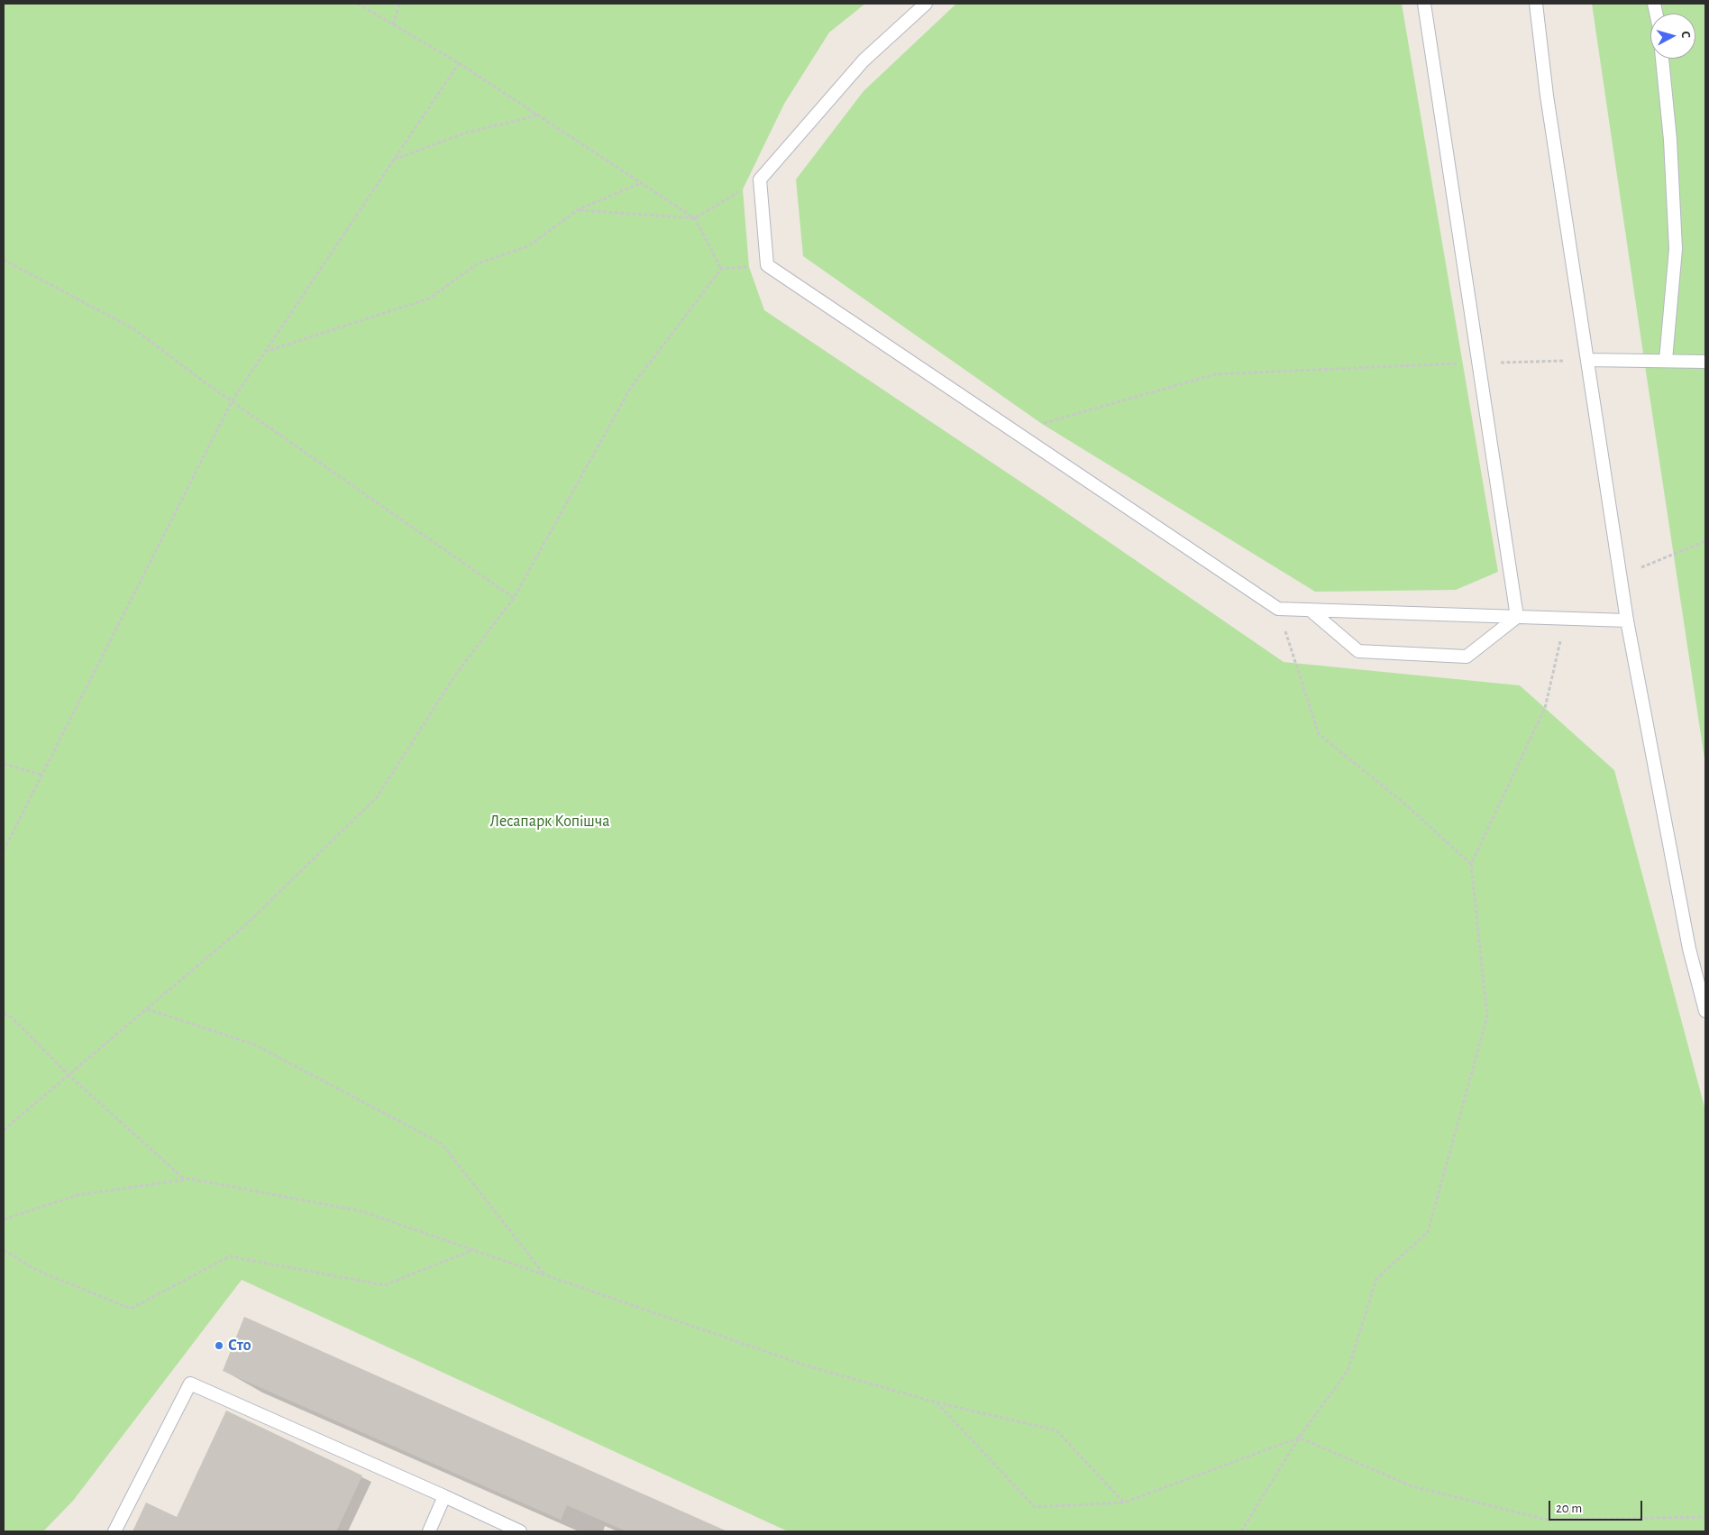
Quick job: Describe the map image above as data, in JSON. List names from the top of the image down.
{
  "parks": ["Лесапарк Копішча"],
  "places": ["Сто"],
  "scale_bar": "20 m",
  "north": "right"
}
